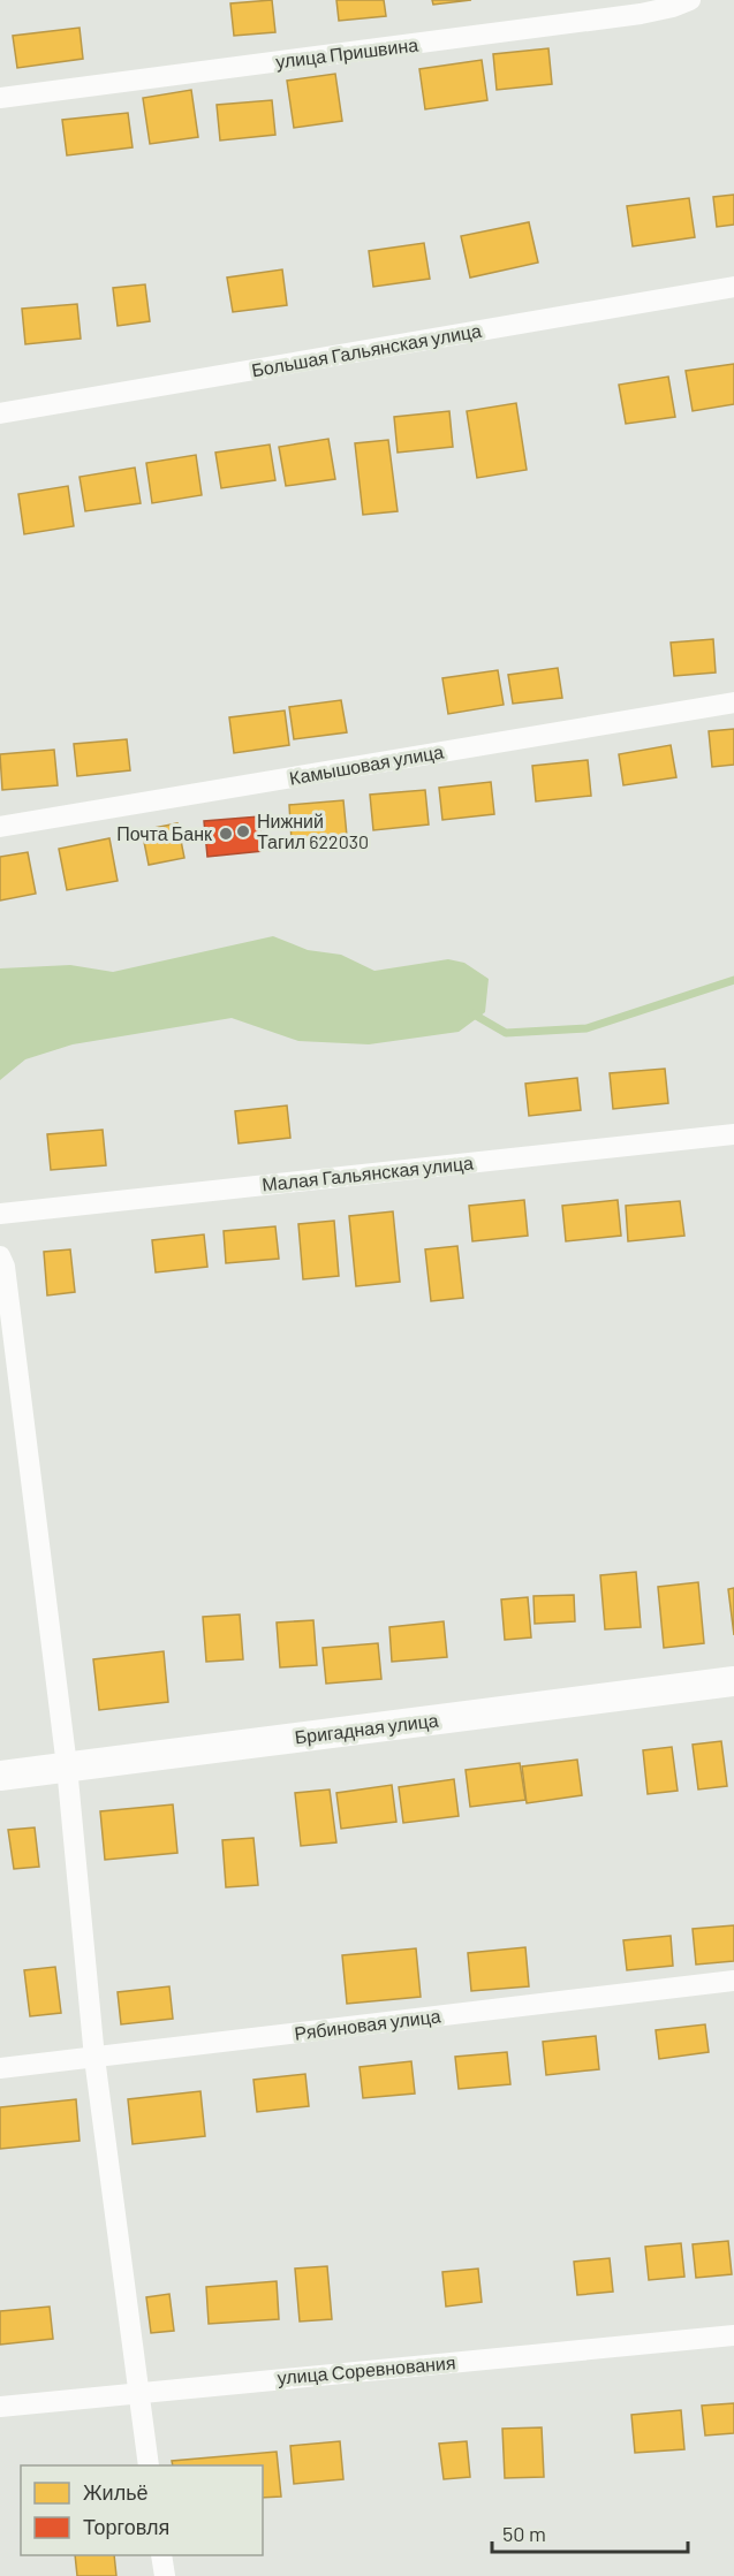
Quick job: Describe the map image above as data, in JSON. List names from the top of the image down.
{
  "streets": {
    "street": [
      "улица Пришвина",
      "Большая Гальянская улица",
      "Камышовая улица",
      "Малая Гальянская улица",
      "Бригадная улица",
      "Рябиновая улица",
      "улица Соревнования"
    ]
  },
  "places": ["Нижний Тагил 622030", "Почта Банк"],
  "legend": ["Жильё", "Торговля"],
  "scale_bar": "50 m"
}
